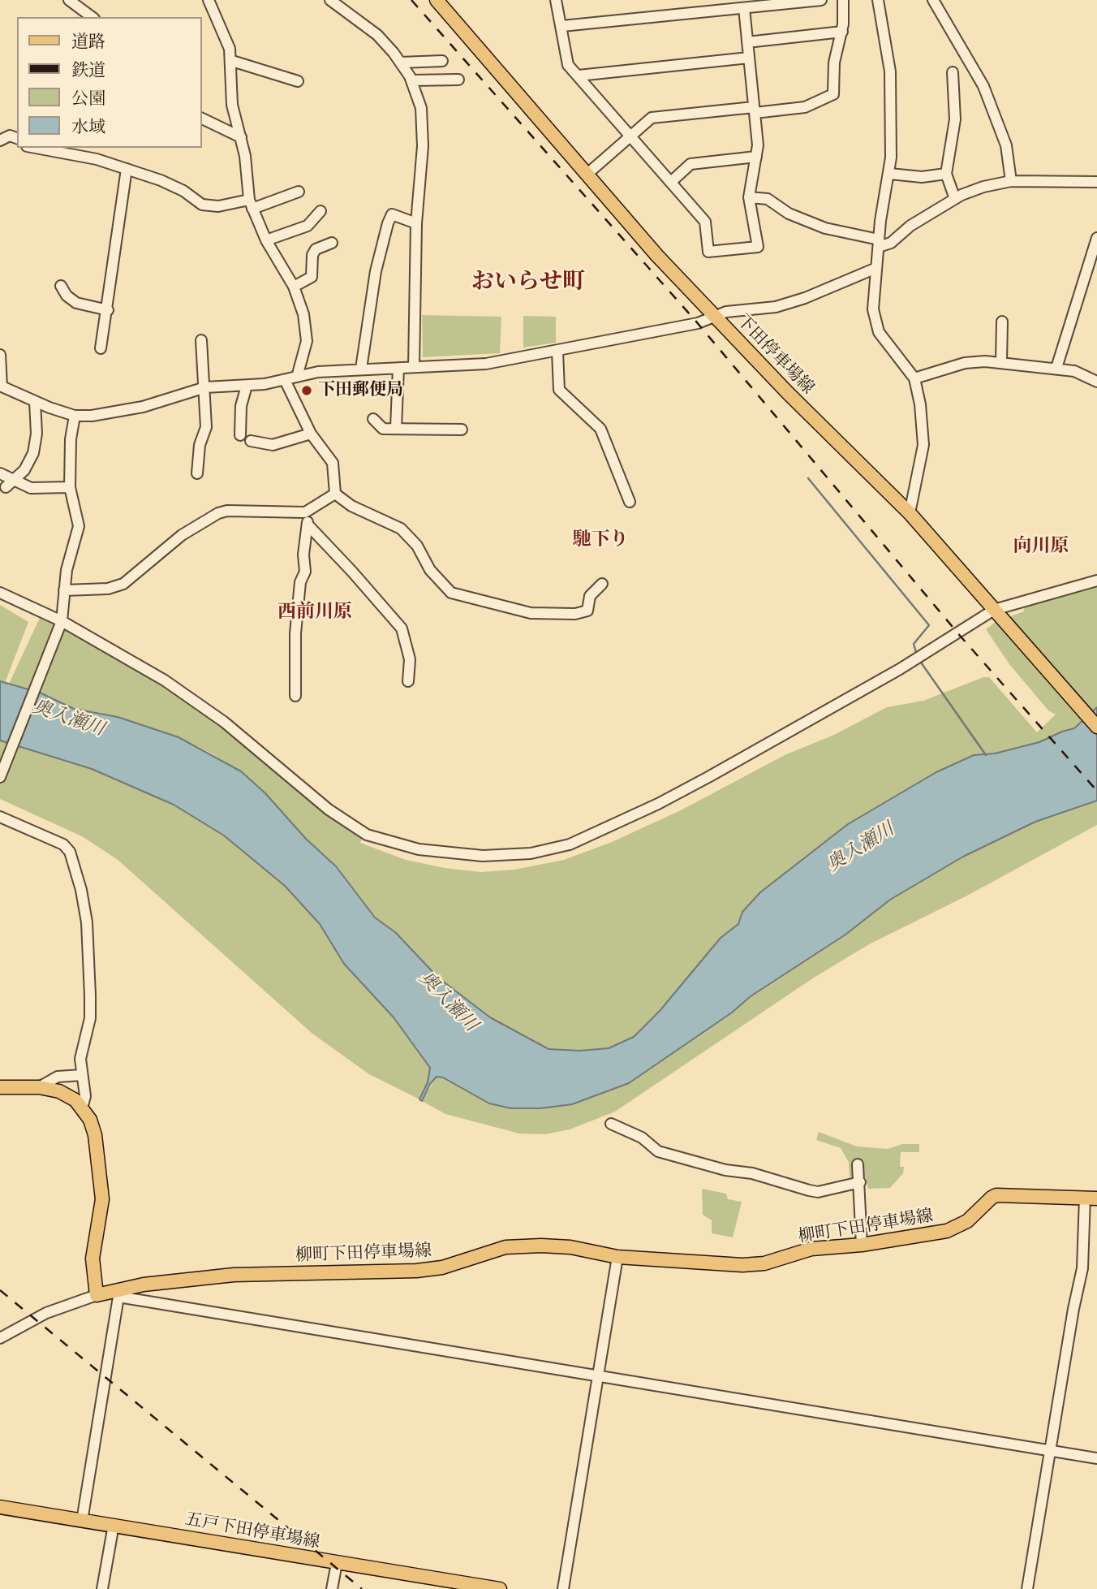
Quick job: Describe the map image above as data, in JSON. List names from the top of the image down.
{
  "streets": {
    "main road": ["下田停車場線", "柳町下田停車場線", "五戸下田停車場線"]
  },
  "districts": [
    "おいらせ町",
    "馳下り",
    "向川原",
    "西前川原"
  ],
  "water": ["奥入瀬川"],
  "places": ["下田郵便局"],
  "legend": [
    "道路",
    "鉄道",
    "公園",
    "水域"
  ]
}
